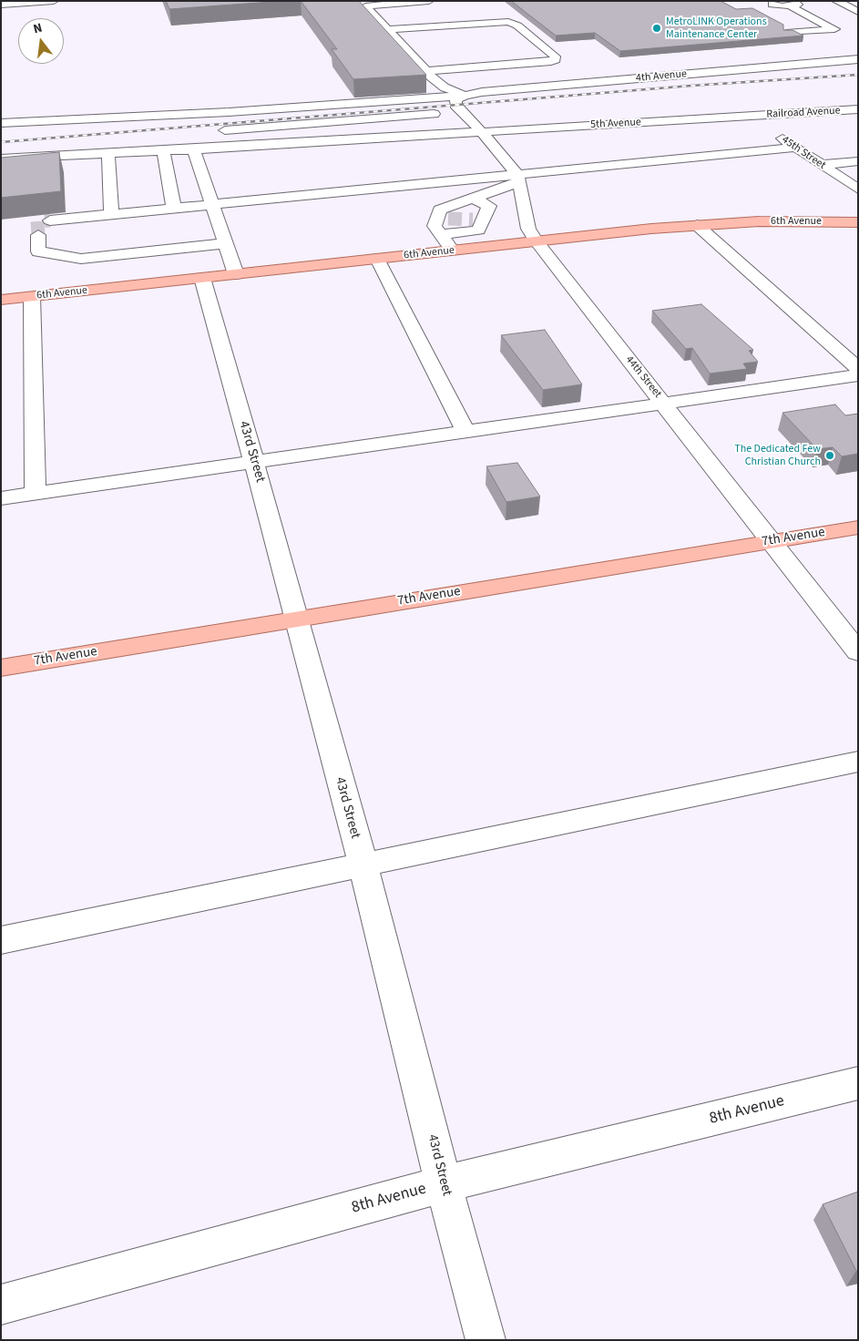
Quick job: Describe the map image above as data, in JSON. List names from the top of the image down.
{
  "streets": {
    "main road": ["6th Avenue", "7th Avenue"],
    "street": [
      "4th Avenue",
      "Railroad Avenue",
      "5th Avenue",
      "45th Street",
      "44th Street",
      "43rd Street",
      "8th Avenue"
    ]
  },
  "crossings": [
    ["Railroad Avenue", "5th Avenue"],
    ["Railroad Avenue", "45th Street"],
    ["5th Avenue", "45th Street"],
    ["5th Avenue", "44th Street"],
    ["6th Avenue", "44th Street"],
    ["6th Avenue", "43rd Street"],
    ["44th Street", "7th Avenue"],
    ["43rd Street", "7th Avenue"],
    ["43rd Street", "8th Avenue"]
  ],
  "places": ["MetroLINK Operations Maintenance Center", "The Dedicated Few Christian Church"],
  "north": "top"
}
